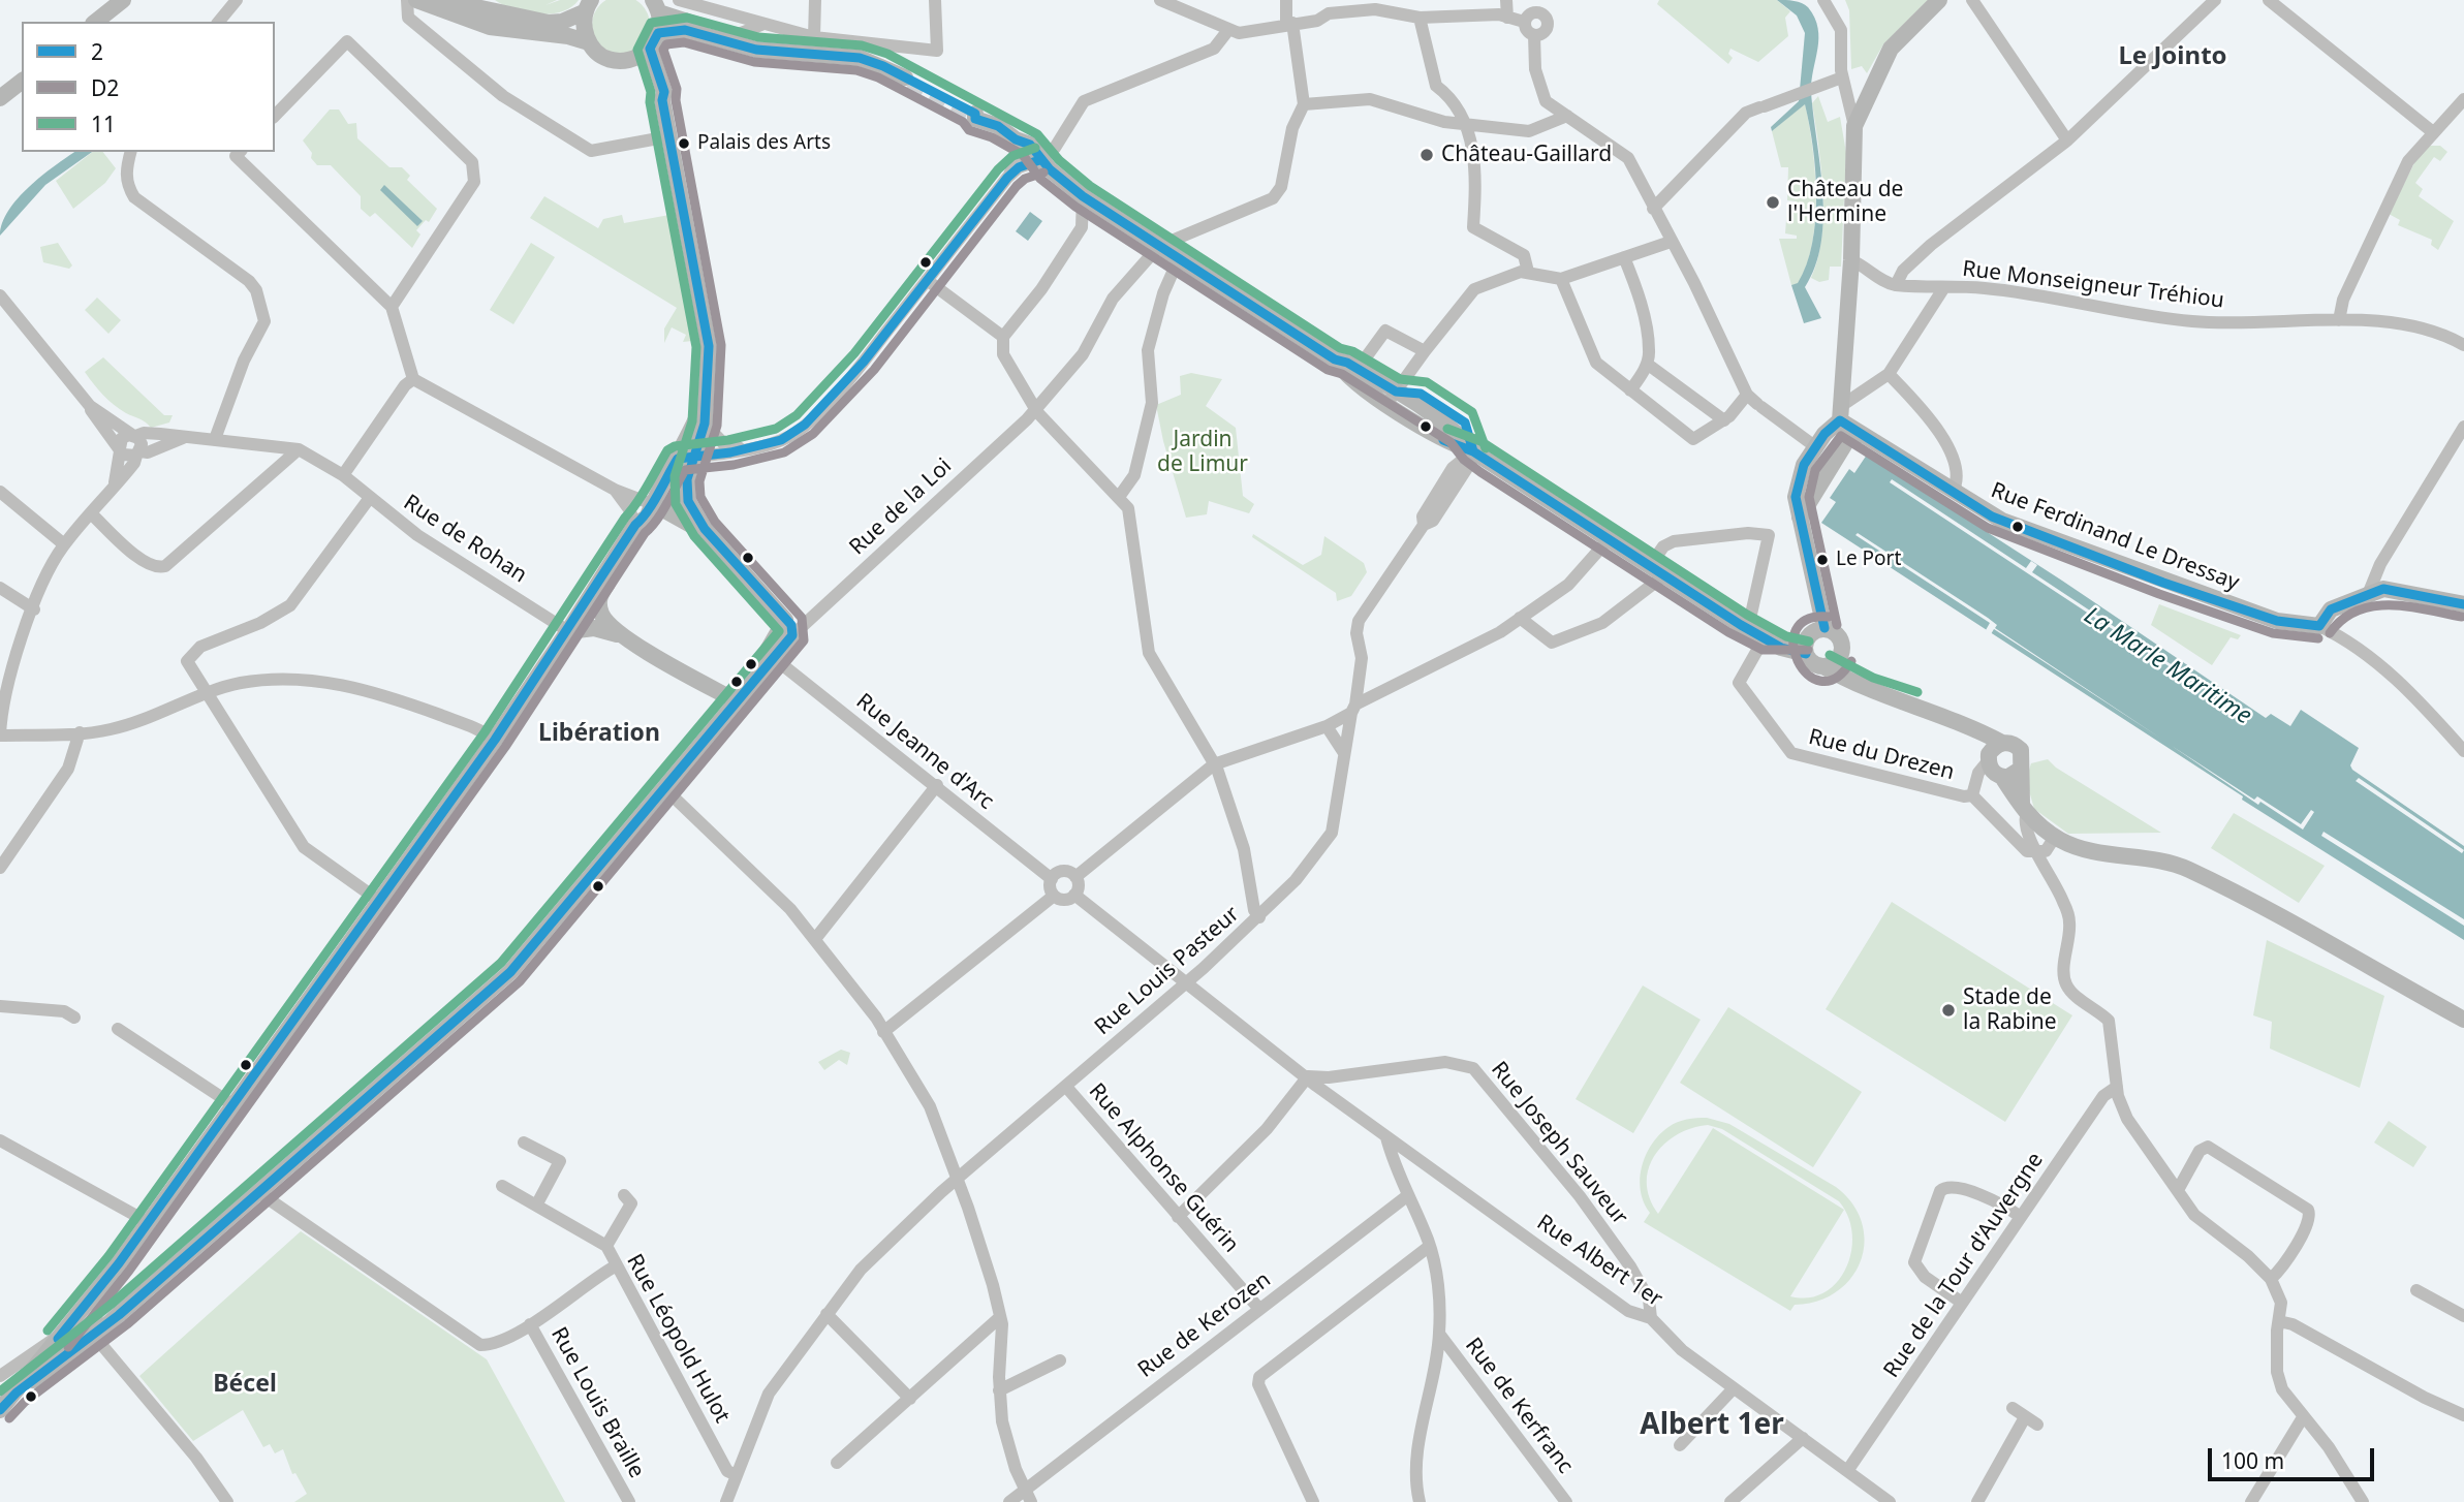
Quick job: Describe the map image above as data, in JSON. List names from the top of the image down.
{
  "streets": {
    "main road": ["Rue Ferdinand Le Dressay"],
    "street": [
      "Rue Monseigneur Tréhiou",
      "Rue de la Loi",
      "Rue de Rohan",
      "Rue Jeanne d'Arc",
      "Rue du Drezen",
      "Rue Louis Pasteur",
      "Rue Joseph Sauveur",
      "Rue Alphonse Guérin",
      "Rue Albert 1er",
      "Rue de la Tour d'Auvergne",
      "Rue de Kerozen",
      "Rue Léopold Hulot",
      "Rue Louis Braille",
      "Rue de Kerfranc"
    ]
  },
  "crossings": [
    ["Rue Louis Pasteur", "Rue Alphonse Guérin"],
    ["Rue Louis Pasteur", "Rue Léopold Hulot"],
    ["Rue Joseph Sauveur", "Rue Albert 1er"],
    ["Rue Alphonse Guérin", "Rue de Kerozen"],
    ["Rue Albert 1er", "Rue de la Tour d'Auvergne"]
  ],
  "districts": [
    "Le Jointo",
    "Libération",
    "Bécel",
    "Albert 1er"
  ],
  "water": ["La Marle Maritime"],
  "parks": ["Jardin de Limur"],
  "places": [
    "Palais des Arts",
    "Château-Gaillard",
    "Château de l'Hermine",
    "Le Port",
    "Stade de la Rabine"
  ],
  "lines": ["transit line 11", "transit line 2", "transit line D2"],
  "legend": ["2", "D2", "11"],
  "scale_bar": "100 m"
}
